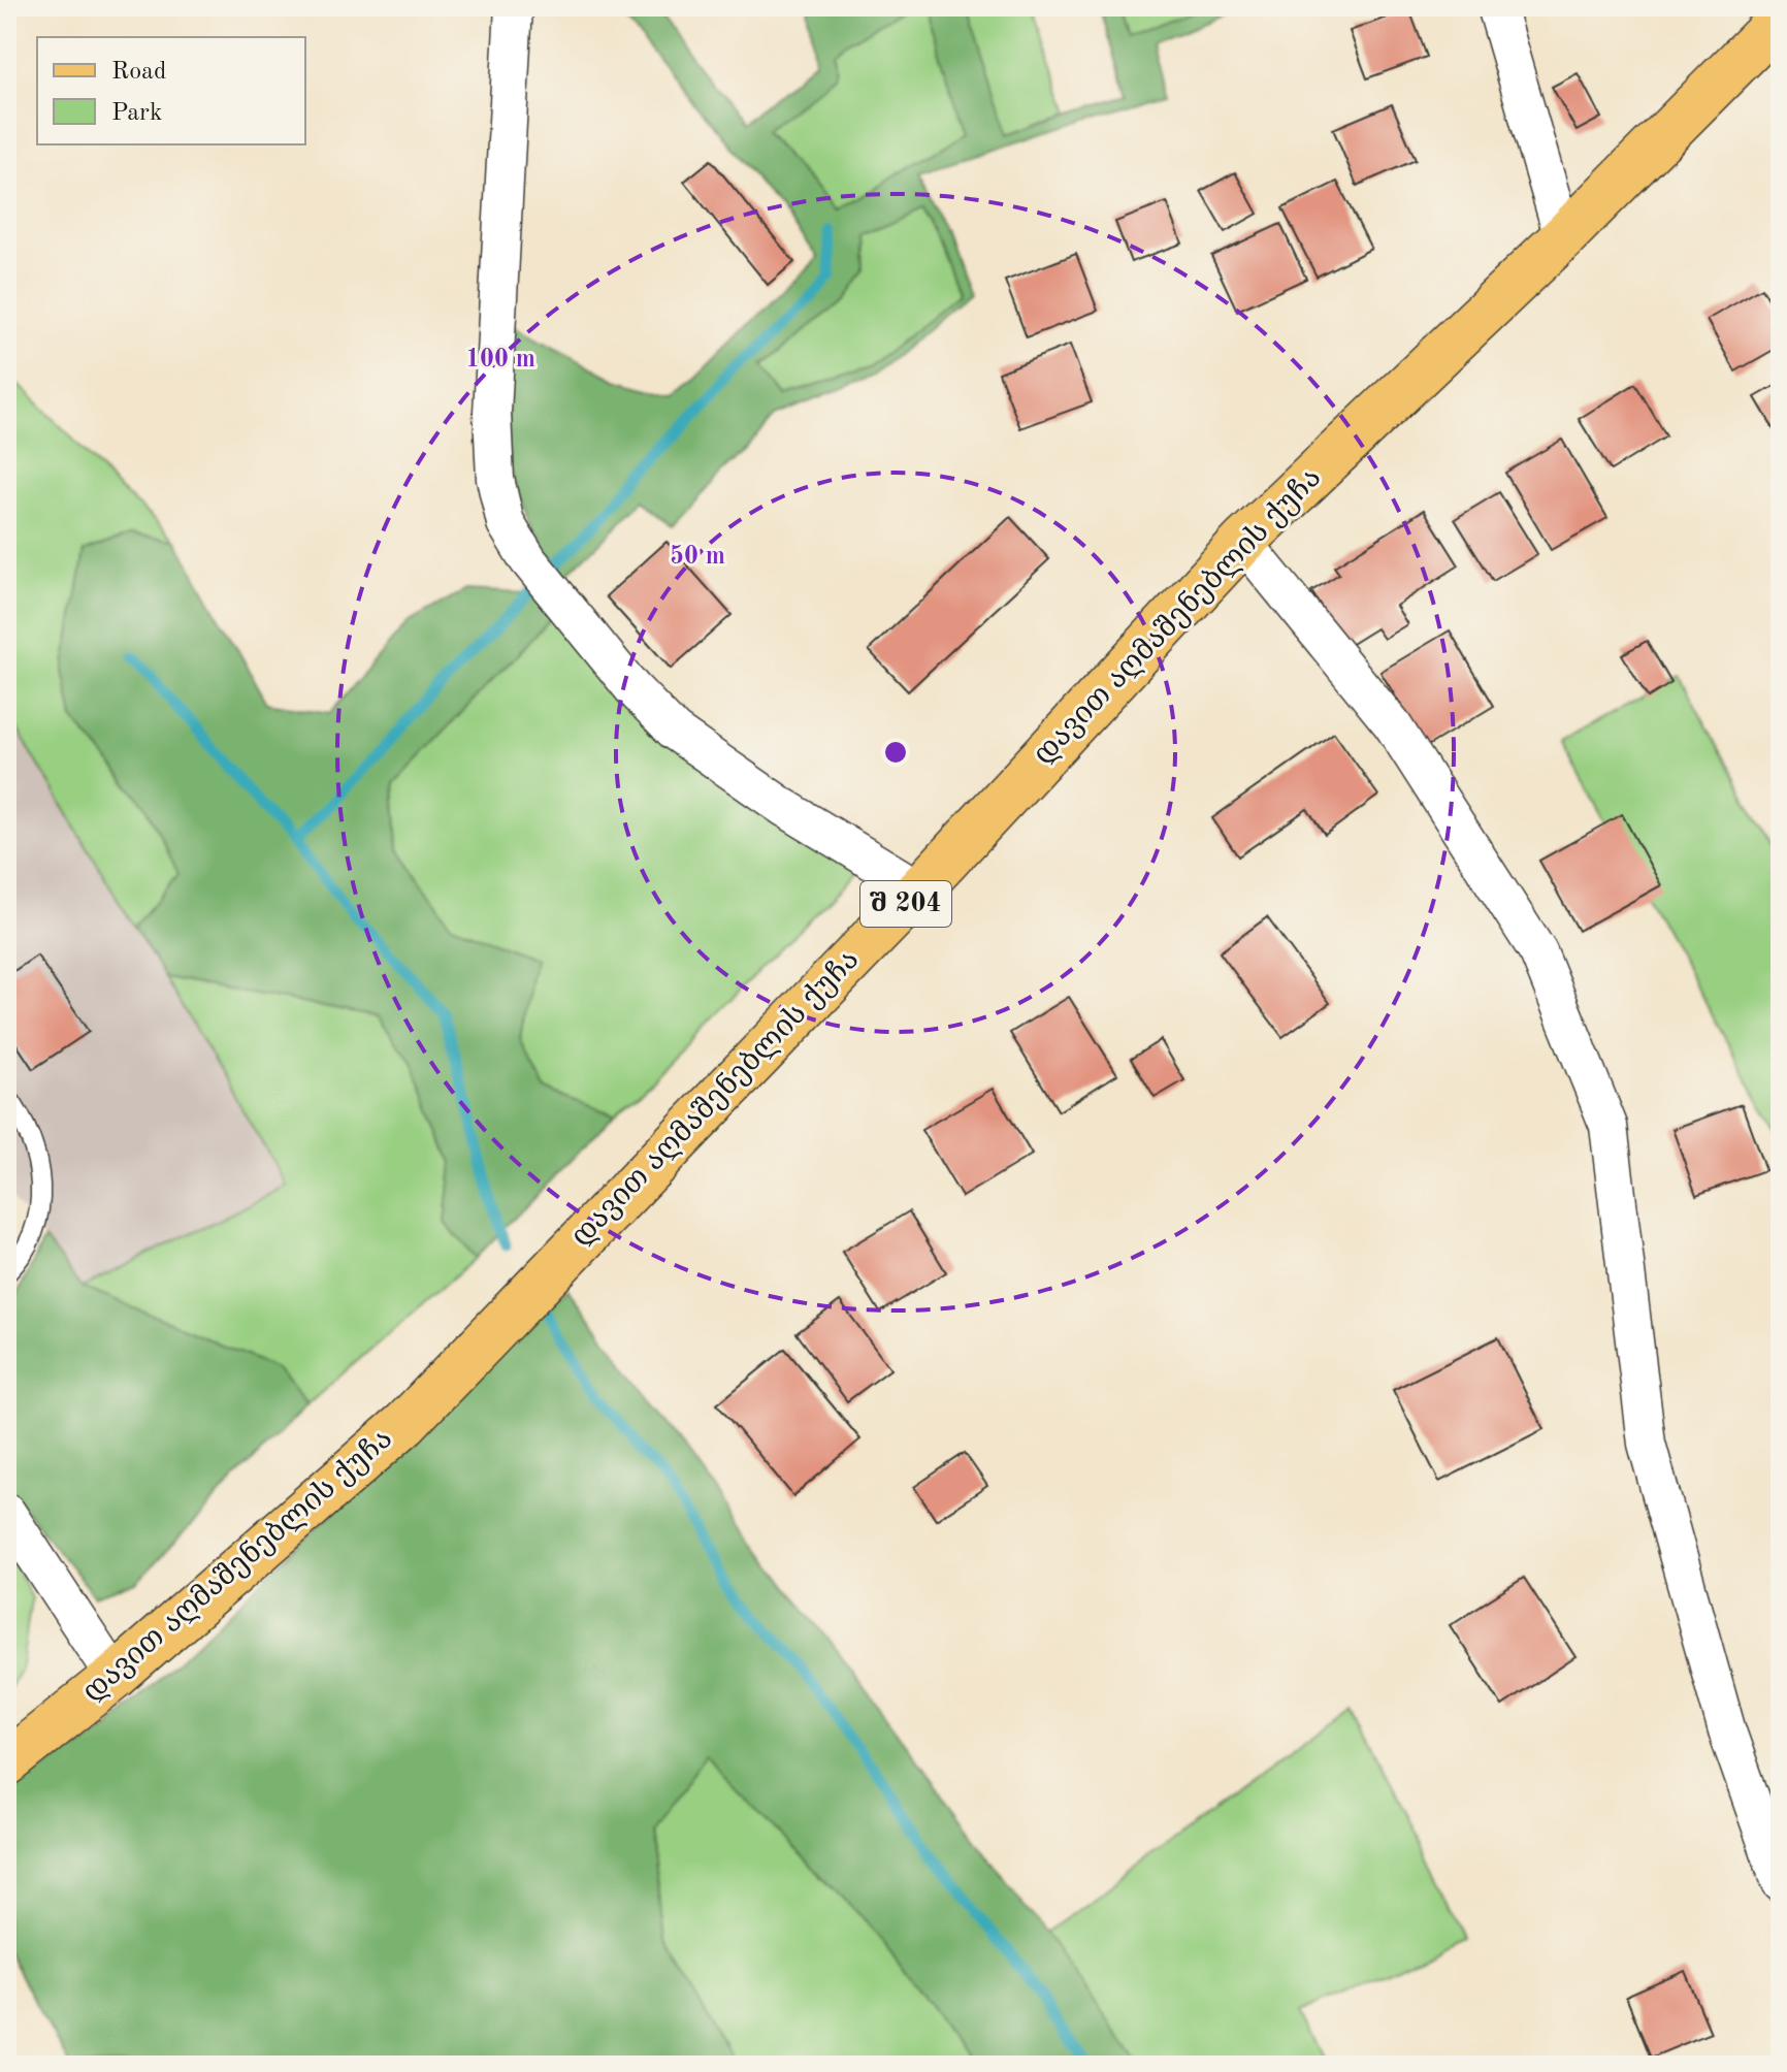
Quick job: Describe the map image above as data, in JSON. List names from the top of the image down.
{
  "streets": {
    "main road": ["დავით აღმაშენებლის ქუჩა", "შ 204"]
  },
  "legend": ["Road", "Park"],
  "rings": ["100 m", "50 m"]
}
